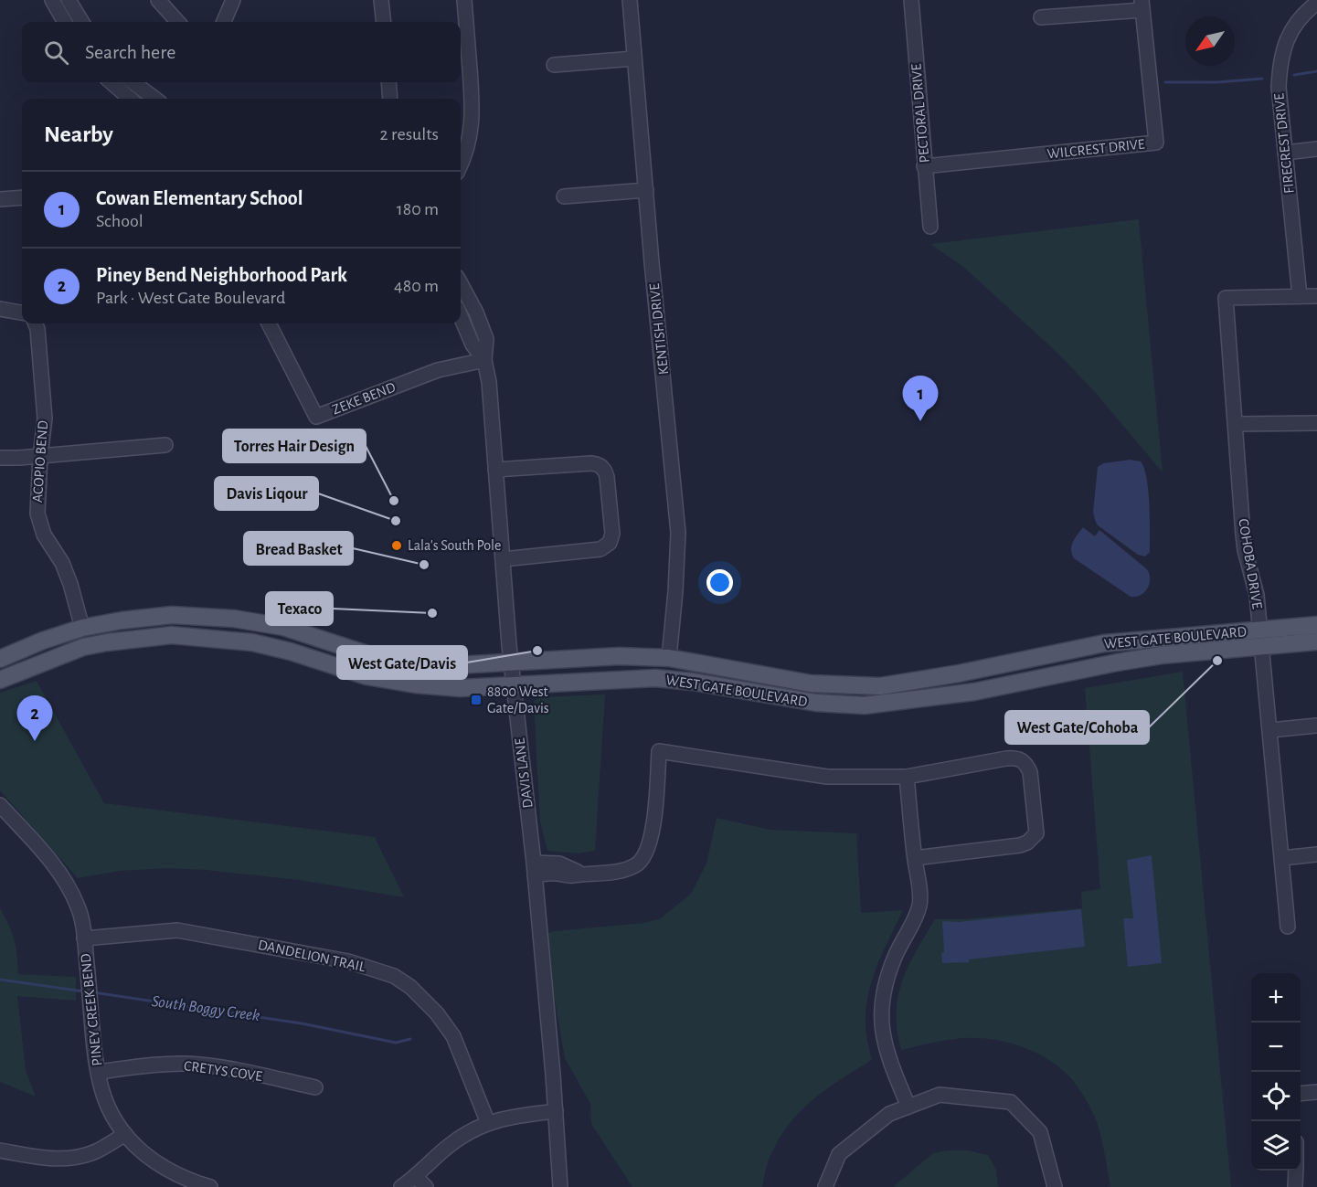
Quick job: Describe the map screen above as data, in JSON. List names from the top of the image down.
{
  "streets": {
    "main road": ["WEST GATE BOULEVARD"],
    "street": [
      "PECTORAL DRIVE",
      "FIRECREST DRIVE",
      "WILCREST DRIVE",
      "KENTISH DRIVE",
      "ZEKE BEND",
      "ACOPIO BEND",
      "COHOBA DRIVE",
      "DAVIS LANE",
      "DANDELION TRAIL",
      "PINEY CREEK BEND",
      "CRETYS COVE"
    ]
  },
  "crossings": [
    ["PECTORAL DRIVE", "WILCREST DRIVE"],
    ["FIRECREST DRIVE", "COHOBA DRIVE"],
    ["KENTISH DRIVE", "WEST GATE BOULEVARD"],
    ["ZEKE BEND", "DAVIS LANE"],
    ["ACOPIO BEND", "WEST GATE BOULEVARD"],
    ["COHOBA DRIVE", "WEST GATE BOULEVARD"],
    ["WEST GATE BOULEVARD", "DAVIS LANE"],
    ["DANDELION TRAIL", "PINEY CREEK BEND"],
    ["PINEY CREEK BEND", "CRETYS COVE"]
  ],
  "water": ["South Boggy Creek"],
  "places": {
    "other": [
      "Torres Hair Design",
      "Davis Liqour",
      "Lala's South Pole",
      "Bread Basket",
      "Texaco",
      "West Gate/Davis",
      "West Gate/Cohoba"
    ],
    "transit": ["8800 West Gate/Davis"]
  },
  "north": "bottom left",
  "page": {
    "search": "Search here",
    "heading": ["Nearby", "2 results"],
    "list": [
      {
        "mark": "1",
        "name": "Cowan Elementary School",
        "note": "School",
        "value": "180 m"
      },
      {
        "mark": "2",
        "name": "Piney Bend Neighborhood Park",
        "note": "Park · West Gate Boulevard",
        "value": "480 m"
      }
    ],
    "pins": ["1", "2"],
    "map_buttons": ["+", "−"]
  }
}
